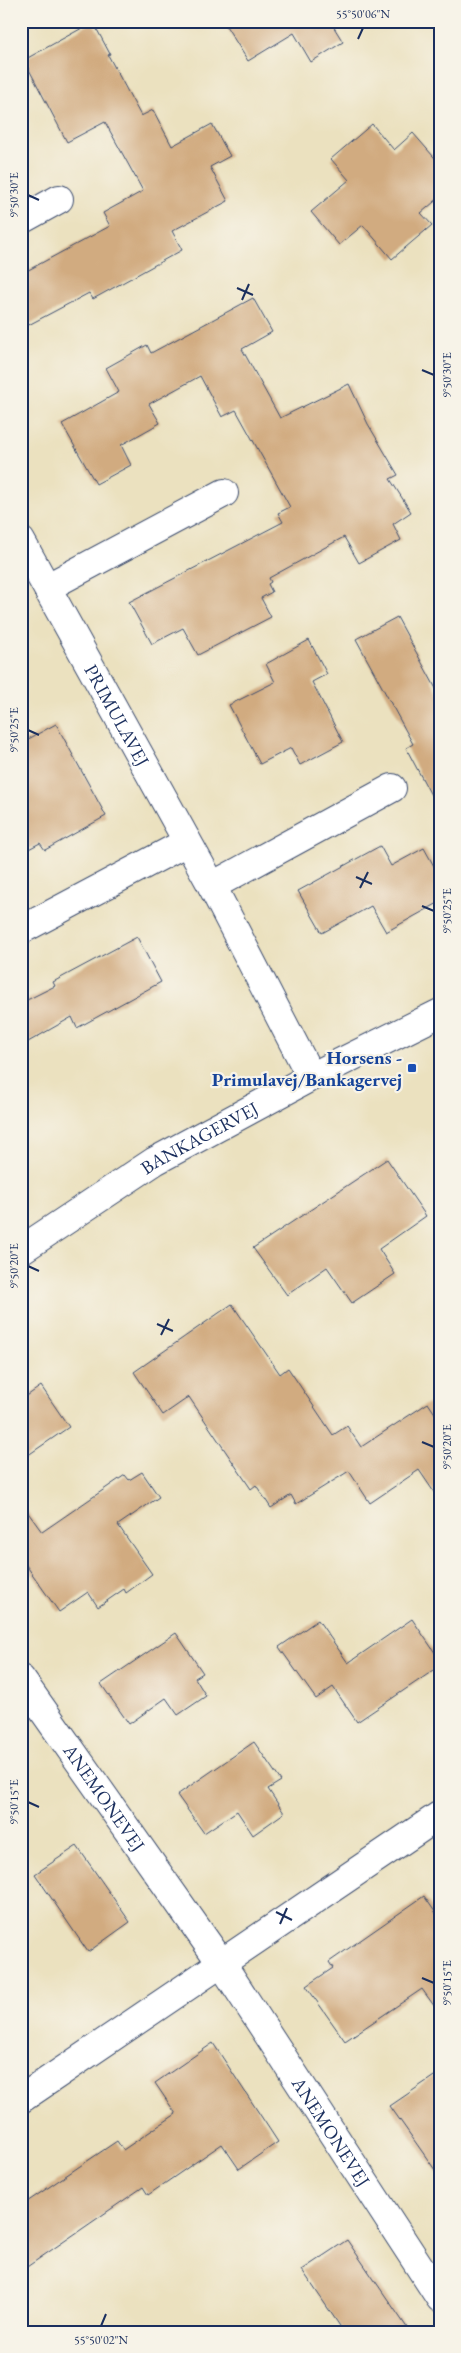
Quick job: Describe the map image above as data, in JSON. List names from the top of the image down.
{
  "streets": {
    "street": ["PRIMULAVEJ", "BANKAGERVEJ", "ANEMONEVEJ"]
  },
  "crossings": [
    ["PRIMULAVEJ", "BANKAGERVEJ"]
  ],
  "places": {
    "transit": ["Horsens - Primulavej/Bankagervej"]
  },
  "coordinates": [
    "55°50'06\"N",
    "9°50'30\"E",
    "9°50'25\"E",
    "9°50'20\"E",
    "9°50'15\"E",
    "55°50'02\"N"
  ]
}
